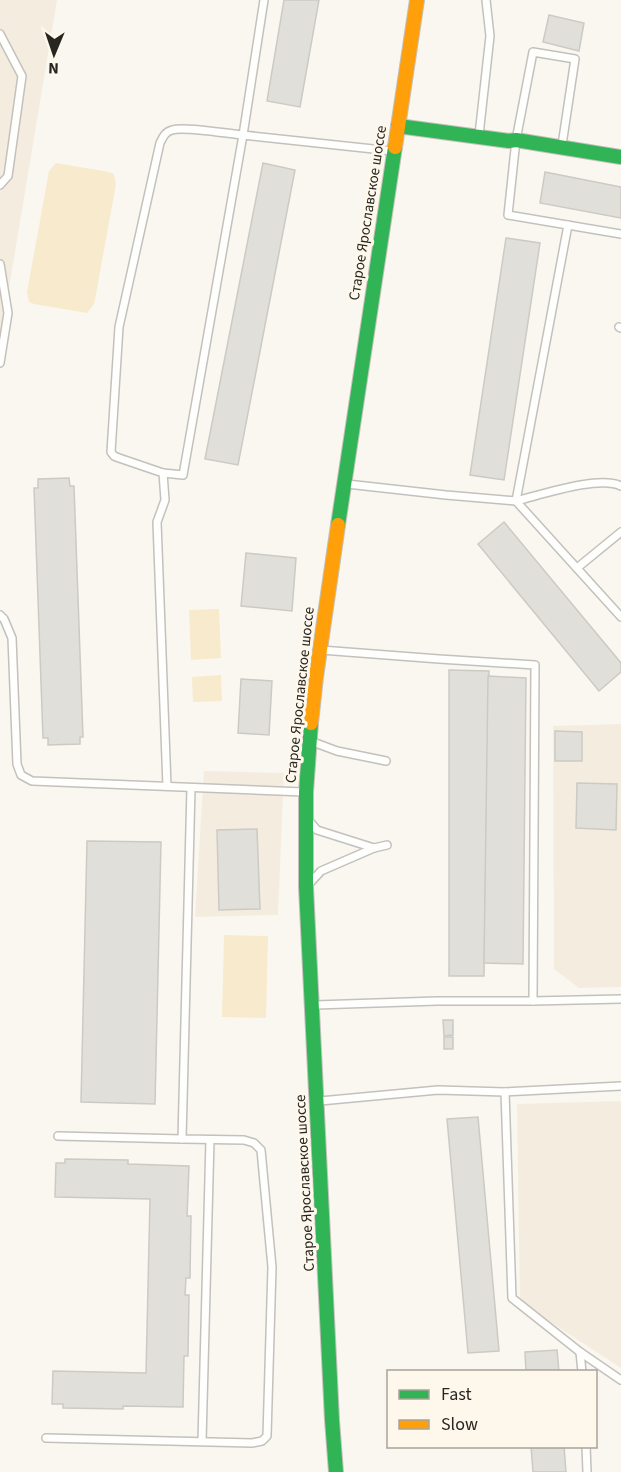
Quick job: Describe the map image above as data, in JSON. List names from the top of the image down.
{
  "streets": {
    "main road": ["Старое Ярославское шоссе"]
  },
  "legend": ["Fast", "Slow"],
  "north": "bottom"
}
